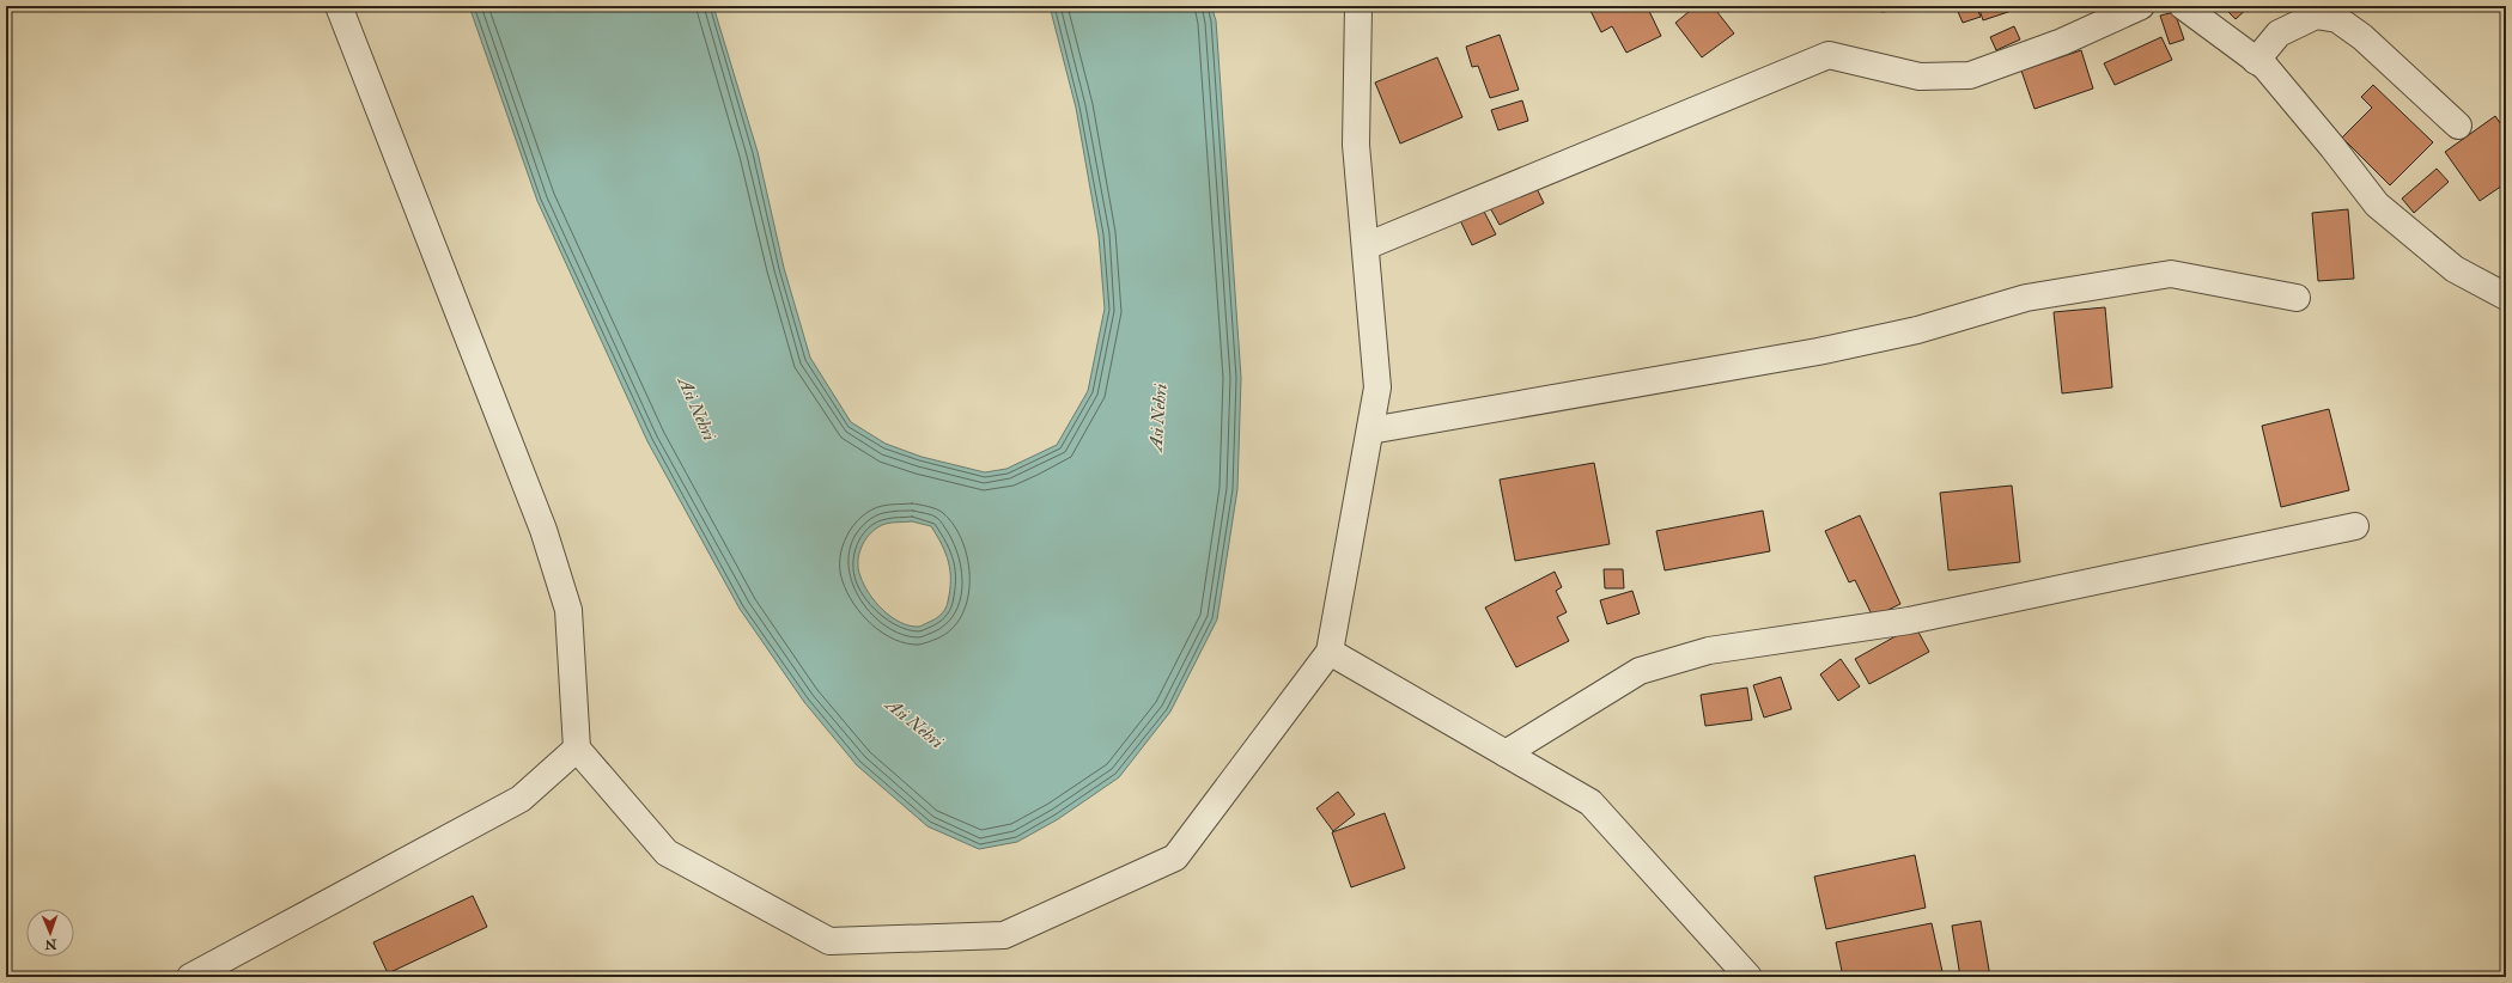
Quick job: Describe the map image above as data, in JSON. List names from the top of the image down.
{
  "water": ["Asi Nehri"],
  "north": "bottom"
}
